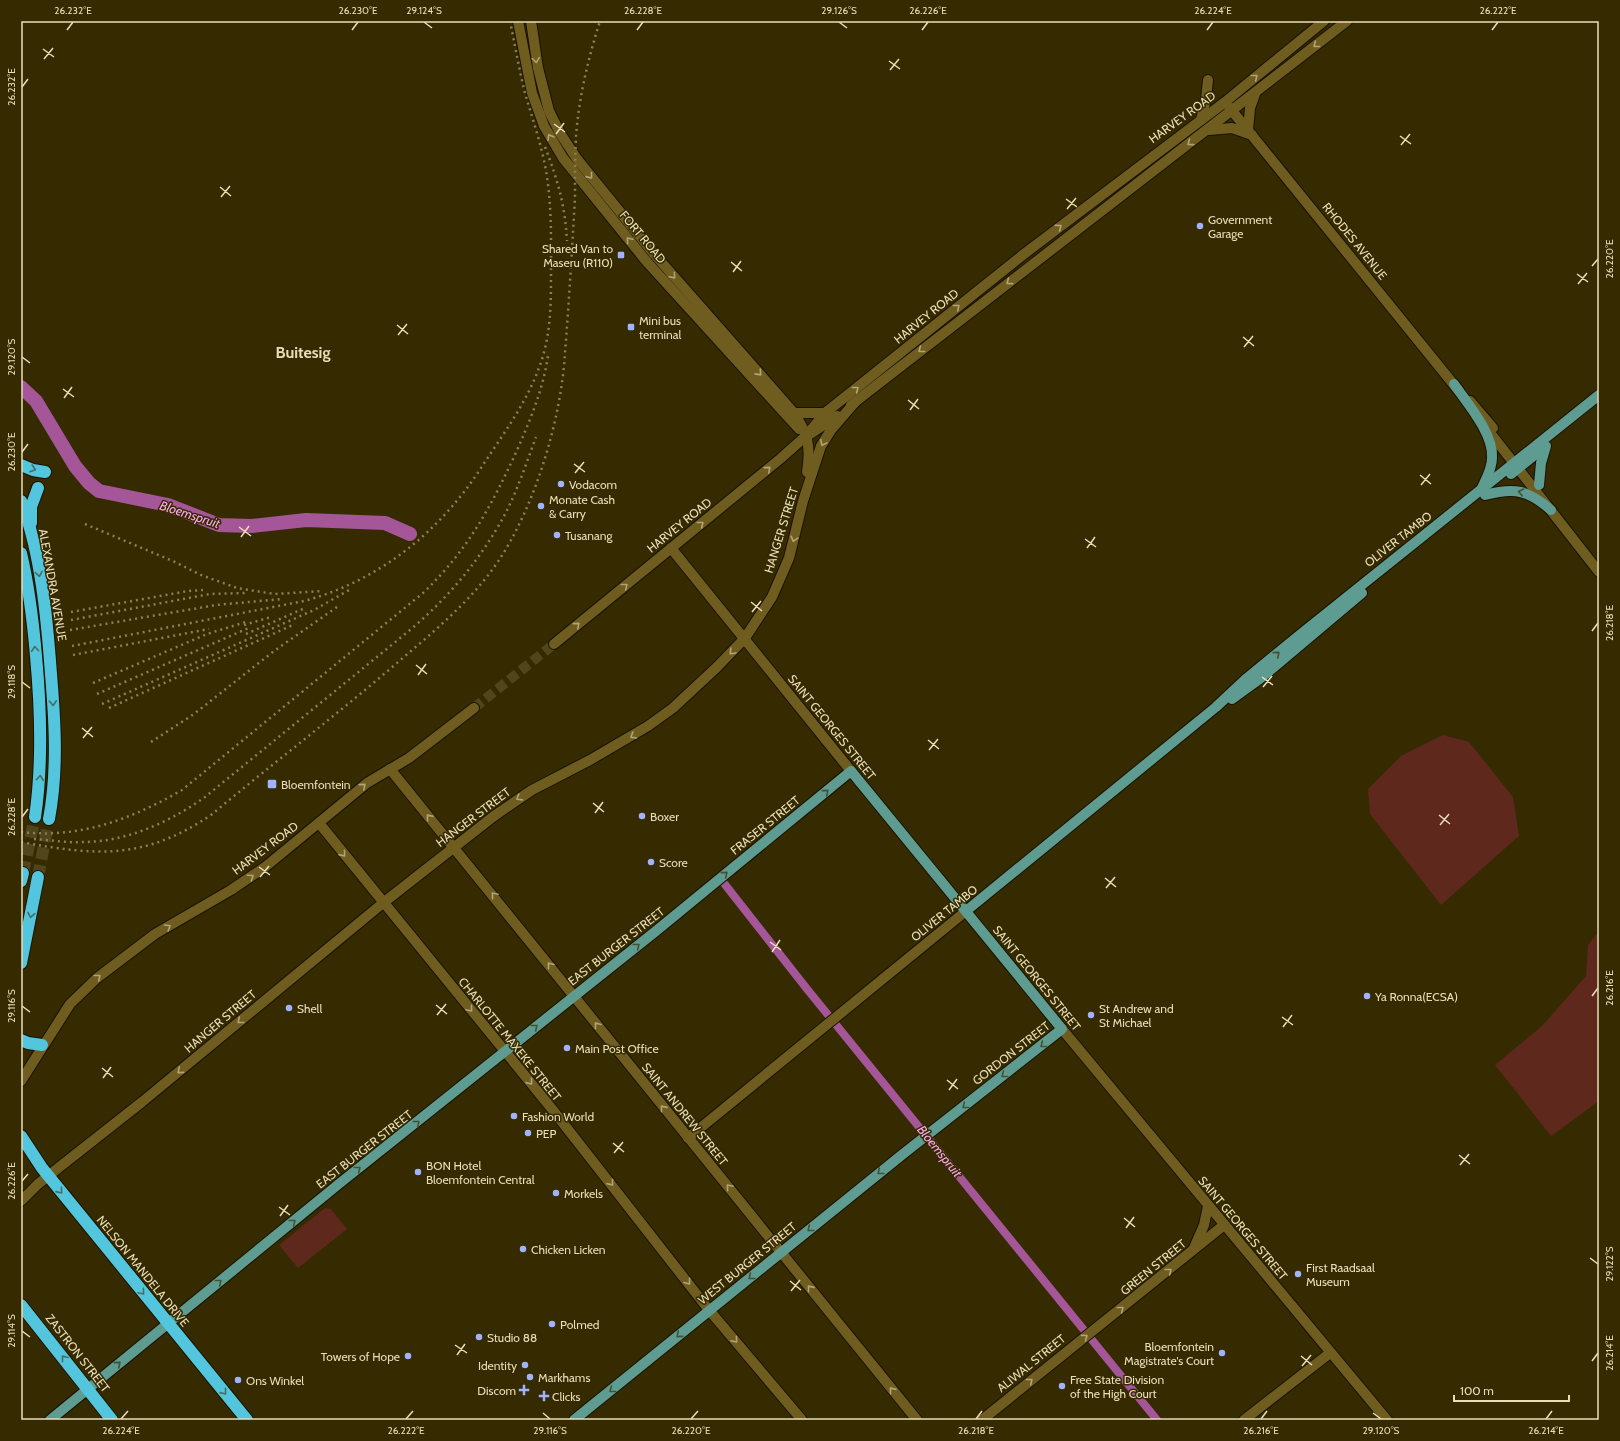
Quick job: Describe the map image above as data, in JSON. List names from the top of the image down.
{
  "streets": {
    "highway": ["ALEXANDRA AVENUE", "NELSON MANDELA DRIVE", "ZASTRON STREET"],
    "main road": [
      "HARVEY ROAD",
      "FORT ROAD",
      "RHODES AVENUE",
      "HANGER STREET",
      "OLIVER TAMBO",
      "SAINT GEORGES STREET",
      "FRASER STREET",
      "EAST BURGER STREET",
      "CHARLOTTE MAXEKE STREET",
      "GORDON STREET",
      "SAINT ANDREW STREET",
      "WEST BURGER STREET",
      "GREEN STREET",
      "ALIWAL STREET"
    ]
  },
  "crossings": [
    ["HARVEY ROAD", "FORT ROAD"],
    ["HARVEY ROAD", "RHODES AVENUE"],
    ["HARVEY ROAD", "HANGER STREET"],
    ["HARVEY ROAD", "SAINT GEORGES STREET"],
    ["HARVEY ROAD", "CHARLOTTE MAXEKE STREET"],
    ["HARVEY ROAD", "SAINT ANDREW STREET"],
    ["FORT ROAD", "HANGER STREET"],
    ["RHODES AVENUE", "OLIVER TAMBO"],
    ["HANGER STREET", "SAINT GEORGES STREET"],
    ["HANGER STREET", "CHARLOTTE MAXEKE STREET"],
    ["HANGER STREET", "SAINT ANDREW STREET"],
    ["HANGER STREET", "NELSON MANDELA DRIVE"],
    ["OLIVER TAMBO", "SAINT GEORGES STREET"],
    ["OLIVER TAMBO", "SAINT ANDREW STREET"],
    ["SAINT GEORGES STREET", "FRASER STREET"],
    ["SAINT GEORGES STREET", "GORDON STREET"],
    ["SAINT GEORGES STREET", "GREEN STREET"],
    ["FRASER STREET", "EAST BURGER STREET"],
    ["EAST BURGER STREET", "CHARLOTTE MAXEKE STREET"],
    ["EAST BURGER STREET", "SAINT ANDREW STREET"],
    ["EAST BURGER STREET", "NELSON MANDELA DRIVE"],
    ["EAST BURGER STREET", "ZASTRON STREET"],
    ["CHARLOTTE MAXEKE STREET", "WEST BURGER STREET"],
    ["GORDON STREET", "WEST BURGER STREET"],
    ["SAINT ANDREW STREET", "WEST BURGER STREET"],
    ["GREEN STREET", "ALIWAL STREET"]
  ],
  "one_way": [
    "HANGER STREET",
    "FRASER STREET",
    "EAST BURGER STREET",
    "CHARLOTTE MAXEKE STREET",
    "GORDON STREET",
    "SAINT ANDREW STREET",
    "WEST BURGER STREET",
    "GREEN STREET",
    "NELSON MANDELA DRIVE",
    "ZASTRON STREET",
    "ALIWAL STREET"
  ],
  "districts": ["Buitesig"],
  "water": ["Bloemspruit"],
  "places": {
    "other": [
      "Government Garage",
      "Vodacom",
      "Monate Cash & Carry",
      "Tusanang",
      "Boxer",
      "Score",
      "Ya Ronna(ECSA)",
      "Shell",
      "St Andrew and St Michael",
      "Main Post Office",
      "Fashion World",
      "PEP",
      "BON Hotel Bloemfontein Central",
      "Morkels",
      "Chicken Licken",
      "First Raadsaal Museum",
      "Polmed",
      "Studio 88",
      "Bloemfontein Magistrate's Court",
      "Towers of Hope",
      "Identity",
      "Markhams",
      "Ons Winkel",
      "Free State Division of the High Court"
    ],
    "transit": ["Shared Van to Maseru (R110)", "Mini bus terminal", "Bloemfontein"],
    "health": ["Discom", "Clicks"]
  },
  "scale_bar": "100 m",
  "coordinates": [
    "26.232°E",
    "26.230°E",
    "29.124°S",
    "26.228°E",
    "29.126°S",
    "26.226°E",
    "26.224°E",
    "26.222°E",
    "26.220°E",
    "29.120°S",
    "26.218°E",
    "29.118°S",
    "26.216°E",
    "29.116°S",
    "29.122°S",
    "29.114°S",
    "26.214°E"
  ]
}
